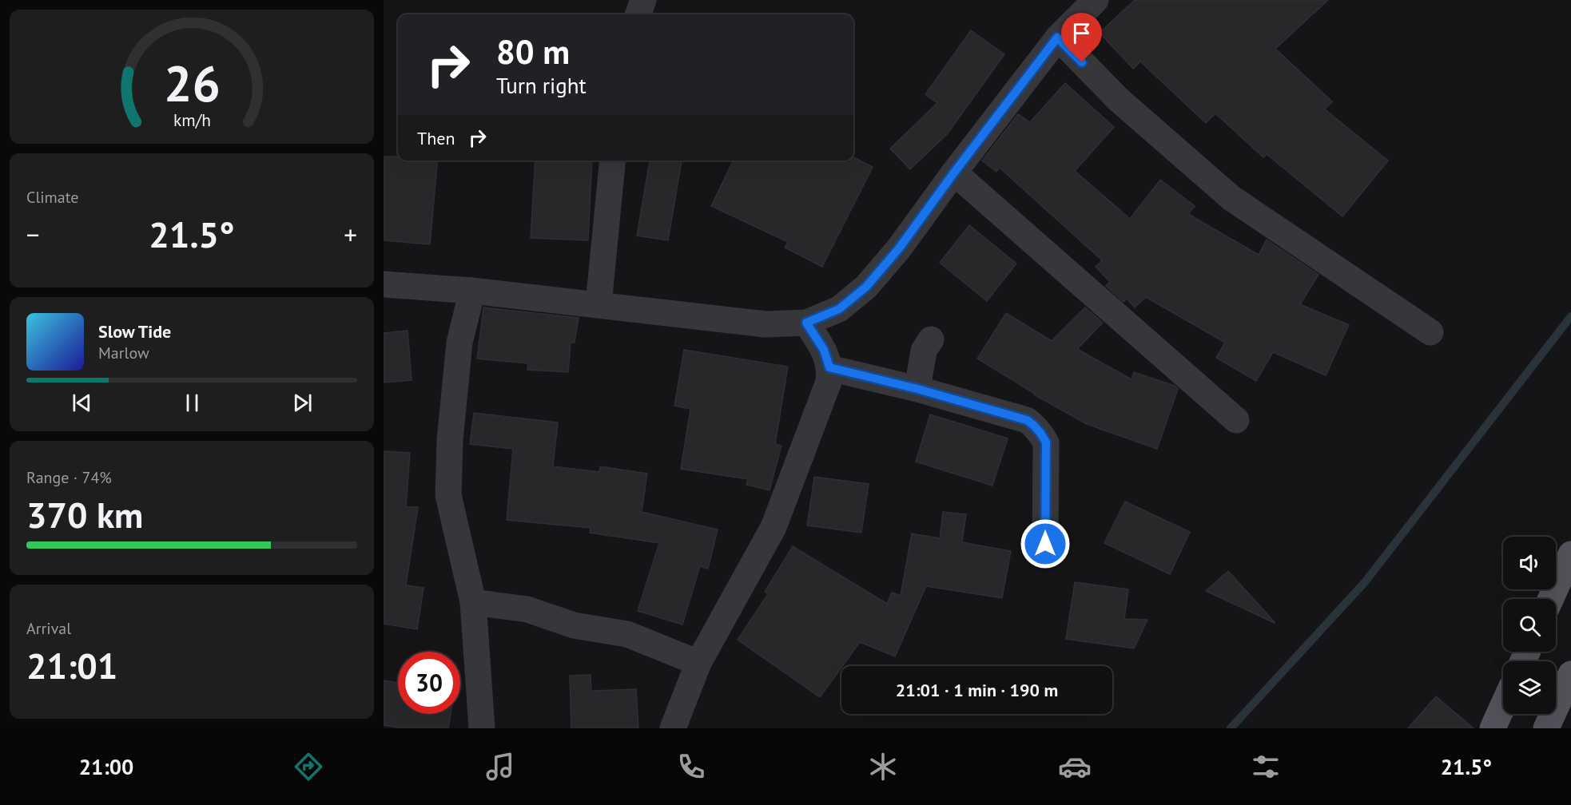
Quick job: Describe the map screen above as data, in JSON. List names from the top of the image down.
{
  "page": {
    "turn": ["80 m", "Turn right"],
    "then": "Then",
    "tile": [
      "Climate",
      ["Range · 74%", "370 km"],
      ["Arrival", "21:01"]
    ],
    "heat": ["−", "21.5°", "+"],
    "song": ["Slow Tide", "Marlow"],
    "limit": "30",
    "trip": "21:01 · 1 min · 190 m",
    "tabs": ["21:00", "21.5°"],
    "gauge": ["26", "km/h"]
  }
}
